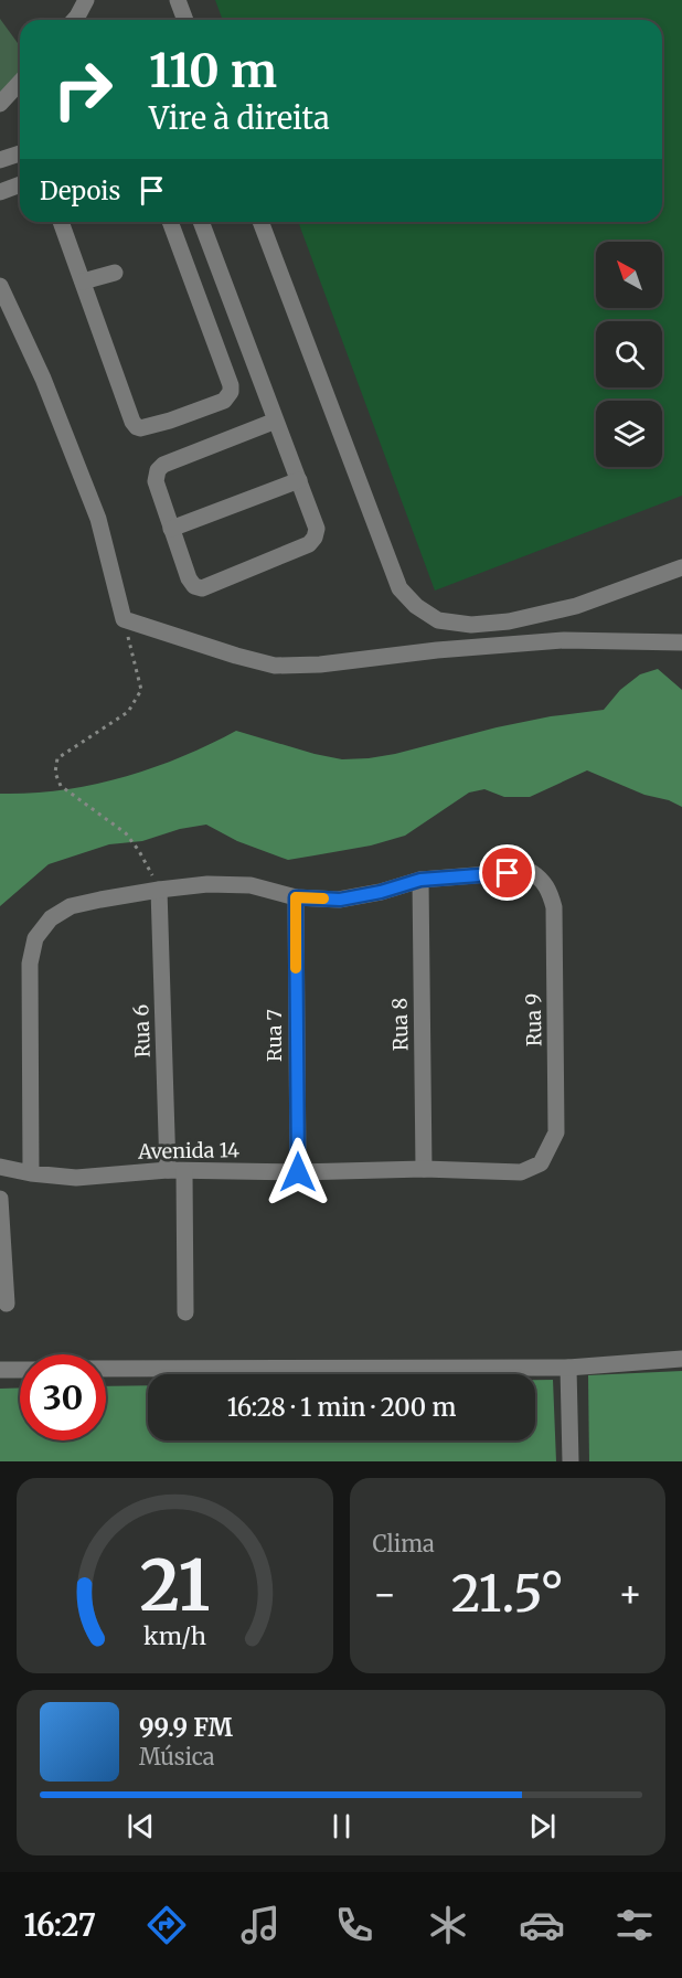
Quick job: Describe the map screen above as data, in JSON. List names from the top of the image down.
{
  "streets": {
    "street": [
      "Rua 9",
      "Rua 8",
      "Rua 6",
      "Rua 7",
      "Avenida 14"
    ]
  },
  "crossings": [
    ["Rua 9", "Rua 8"],
    ["Rua 9", "Avenida 14"],
    ["Rua 8", "Avenida 14"],
    ["Rua 6", "Avenida 14"],
    ["Rua 7", "Avenida 14"]
  ],
  "north": "top left",
  "page": {
    "turn": ["110 m", "Vire à direita"],
    "then": "Depois",
    "limit": "30",
    "trip": "16:28 · 1 min · 200 m",
    "tile": "Clima",
    "heat": ["−", "21.5°", "+"],
    "song": ["99.9 FM", "Música"],
    "tabs": "16:27",
    "gauge": ["21", "km/h"]
  }
}
